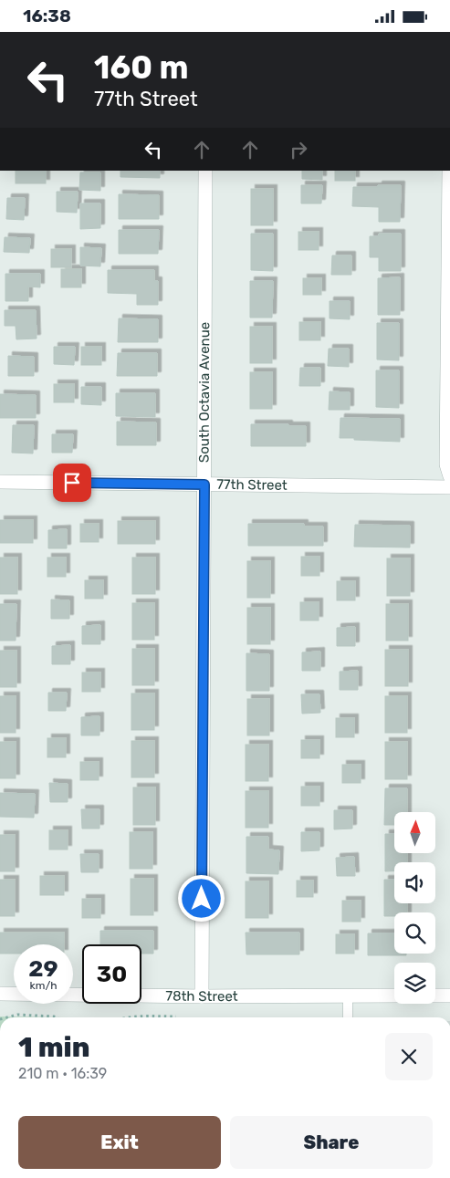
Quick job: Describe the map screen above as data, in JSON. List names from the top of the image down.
{
  "streets": {
    "street": ["South Octavia Avenue", "77th Street", "78th Street"]
  },
  "crossings": [
    ["South Octavia Avenue", "77th Street"],
    ["South Octavia Avenue", "78th Street"]
  ],
  "north": "top",
  "page": {
    "status": "16:38",
    "turn": ["160 m", "77th Street"],
    "speed": "29 km/h",
    "limit": "30",
    "heading": ["1 min", "210 m · 16:39"],
    "buttons": ["Exit", "Share"]
  }
}
